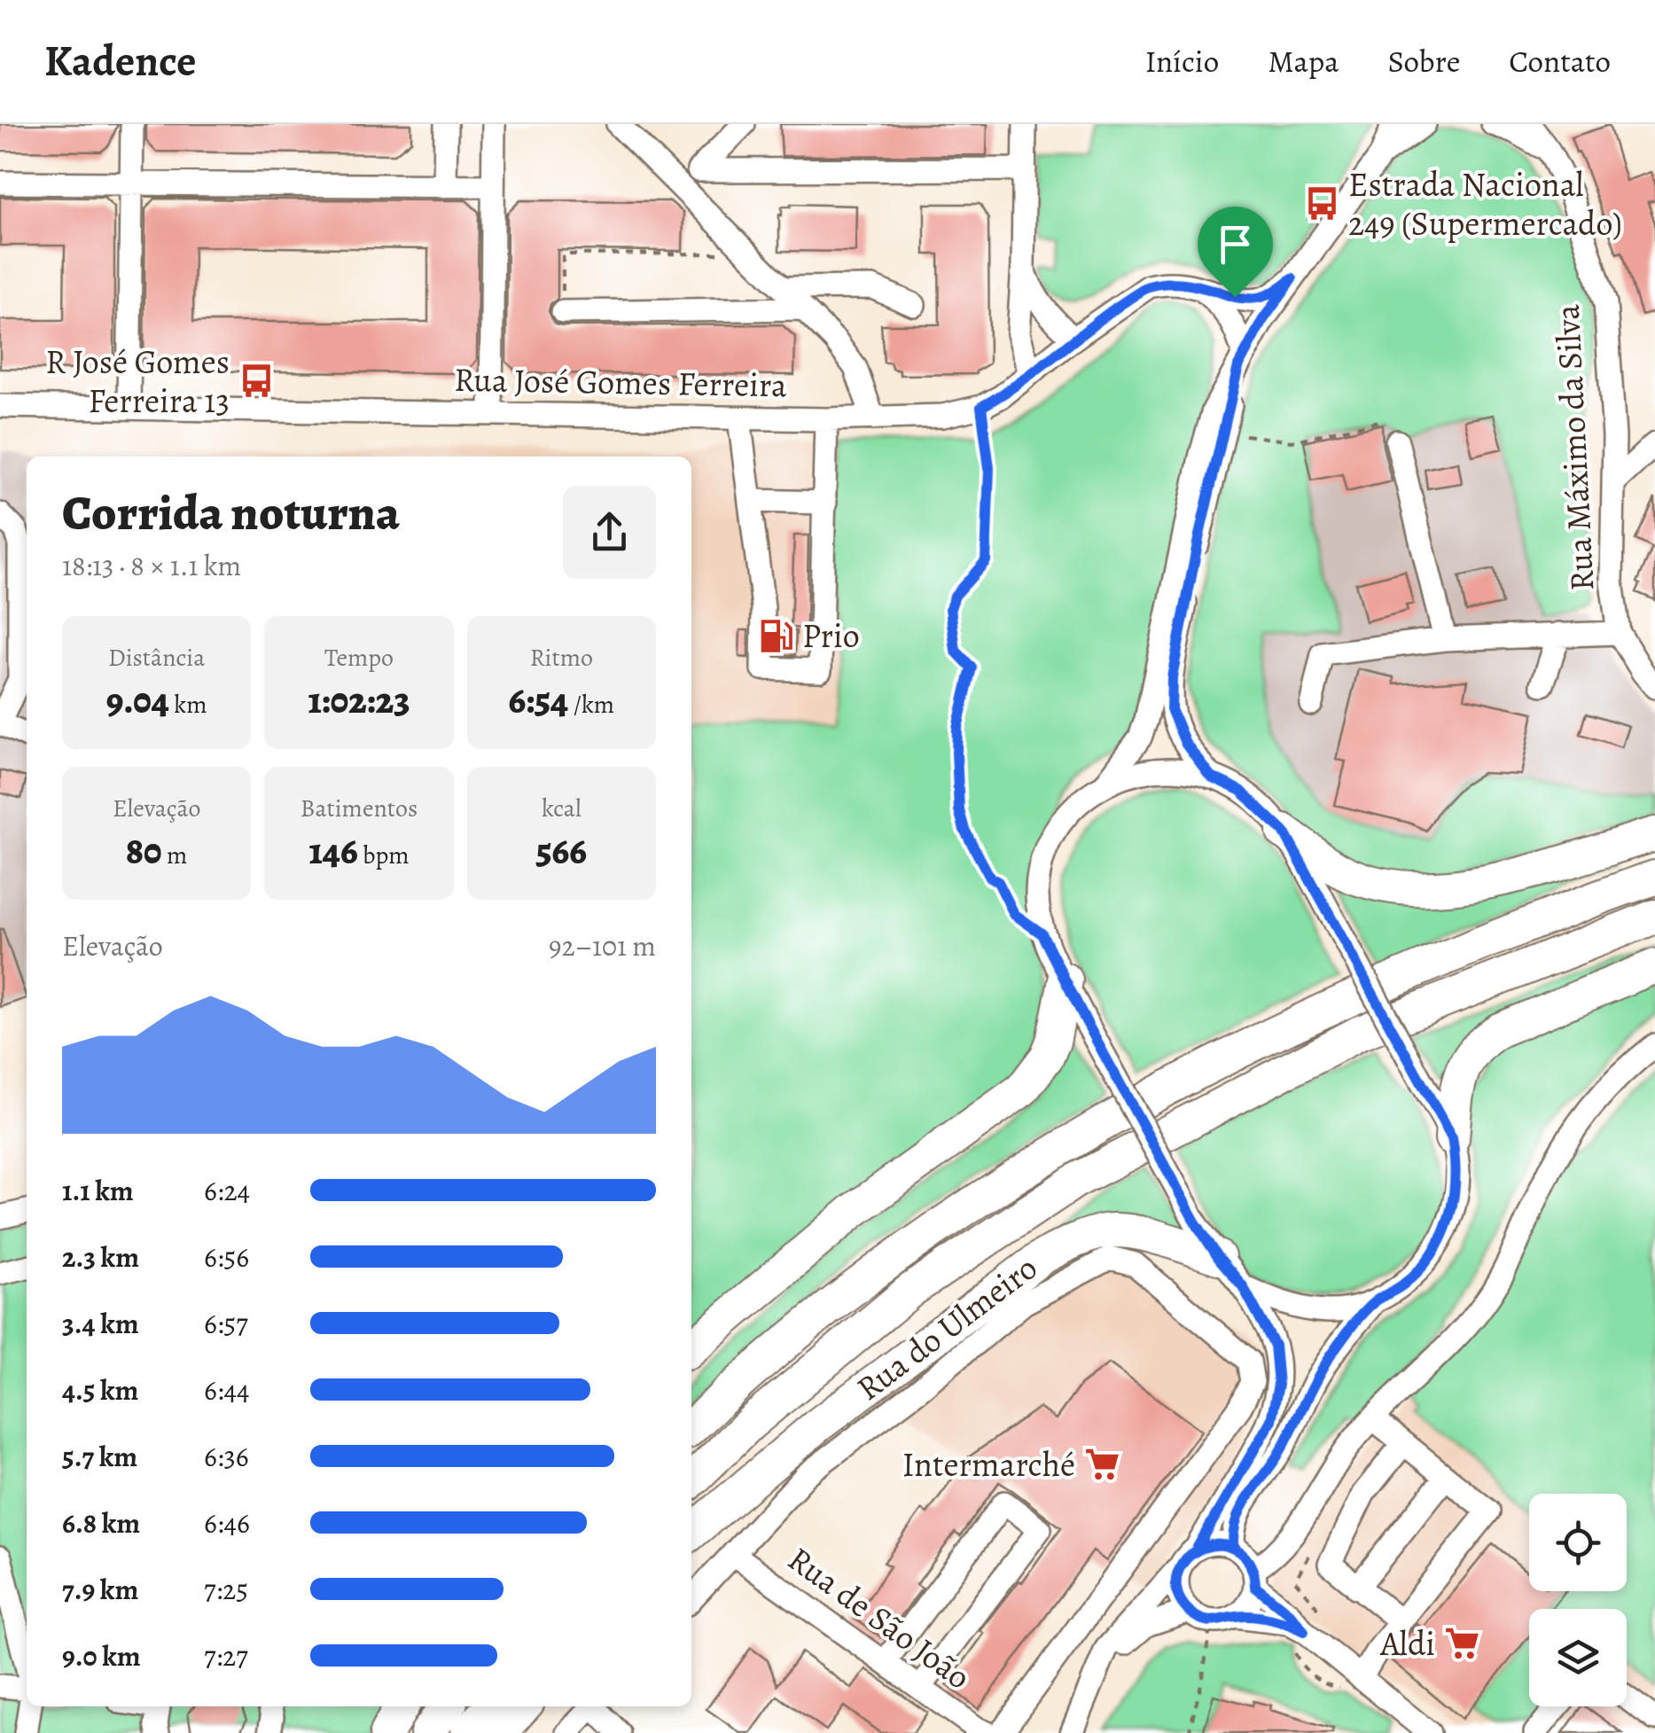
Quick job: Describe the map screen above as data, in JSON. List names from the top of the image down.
{
  "streets": {
    "street": [
      "Rua José Gomes Ferreira",
      "Rua Máximo da Silva",
      "Rua do Ulmeiro",
      "Rua de São João"
    ]
  },
  "crossings": [
    ["Rua do Ulmeiro", "Rua de São João"]
  ],
  "places": {
    "bus stop": ["Estrada Nacional 249 (Supermercado)", "R José Gomes Ferreira 13"],
    "fuel station": ["Prio"],
    "supermarket": ["Intermarché", "Aldi"]
  },
  "page": {
    "header": "Kadence",
    "nav": [
      "Início",
      "Mapa",
      "Sobre",
      "Contato"
    ],
    "heading": ["Corrida noturna", "18:13 · 8 × 1.1 km"],
    "stats": [
      ["Distância", "9.04 km"],
      ["Tempo", "1:02:23"],
      ["Ritmo", "6:54 /km"],
      ["Elevação", "80 m"],
      ["Batimentos", "146 bpm"],
      ["kcal", "566"]
    ],
    "chart": ["Elevação", "92–101 m"],
    "list": [
      {
        "name": "1.1 km",
        "note": "6:24"
      },
      {
        "name": "2.3 km",
        "note": "6:56"
      },
      {
        "name": "3.4 km",
        "note": "6:57"
      },
      {
        "name": "4.5 km",
        "note": "6:44"
      },
      {
        "name": "5.7 km",
        "note": "6:36"
      },
      {
        "name": "6.8 km",
        "note": "6:46"
      },
      {
        "name": "7.9 km",
        "note": "7:25"
      },
      {
        "name": "9.0 km",
        "note": "7:27"
      }
    ]
  }
}
